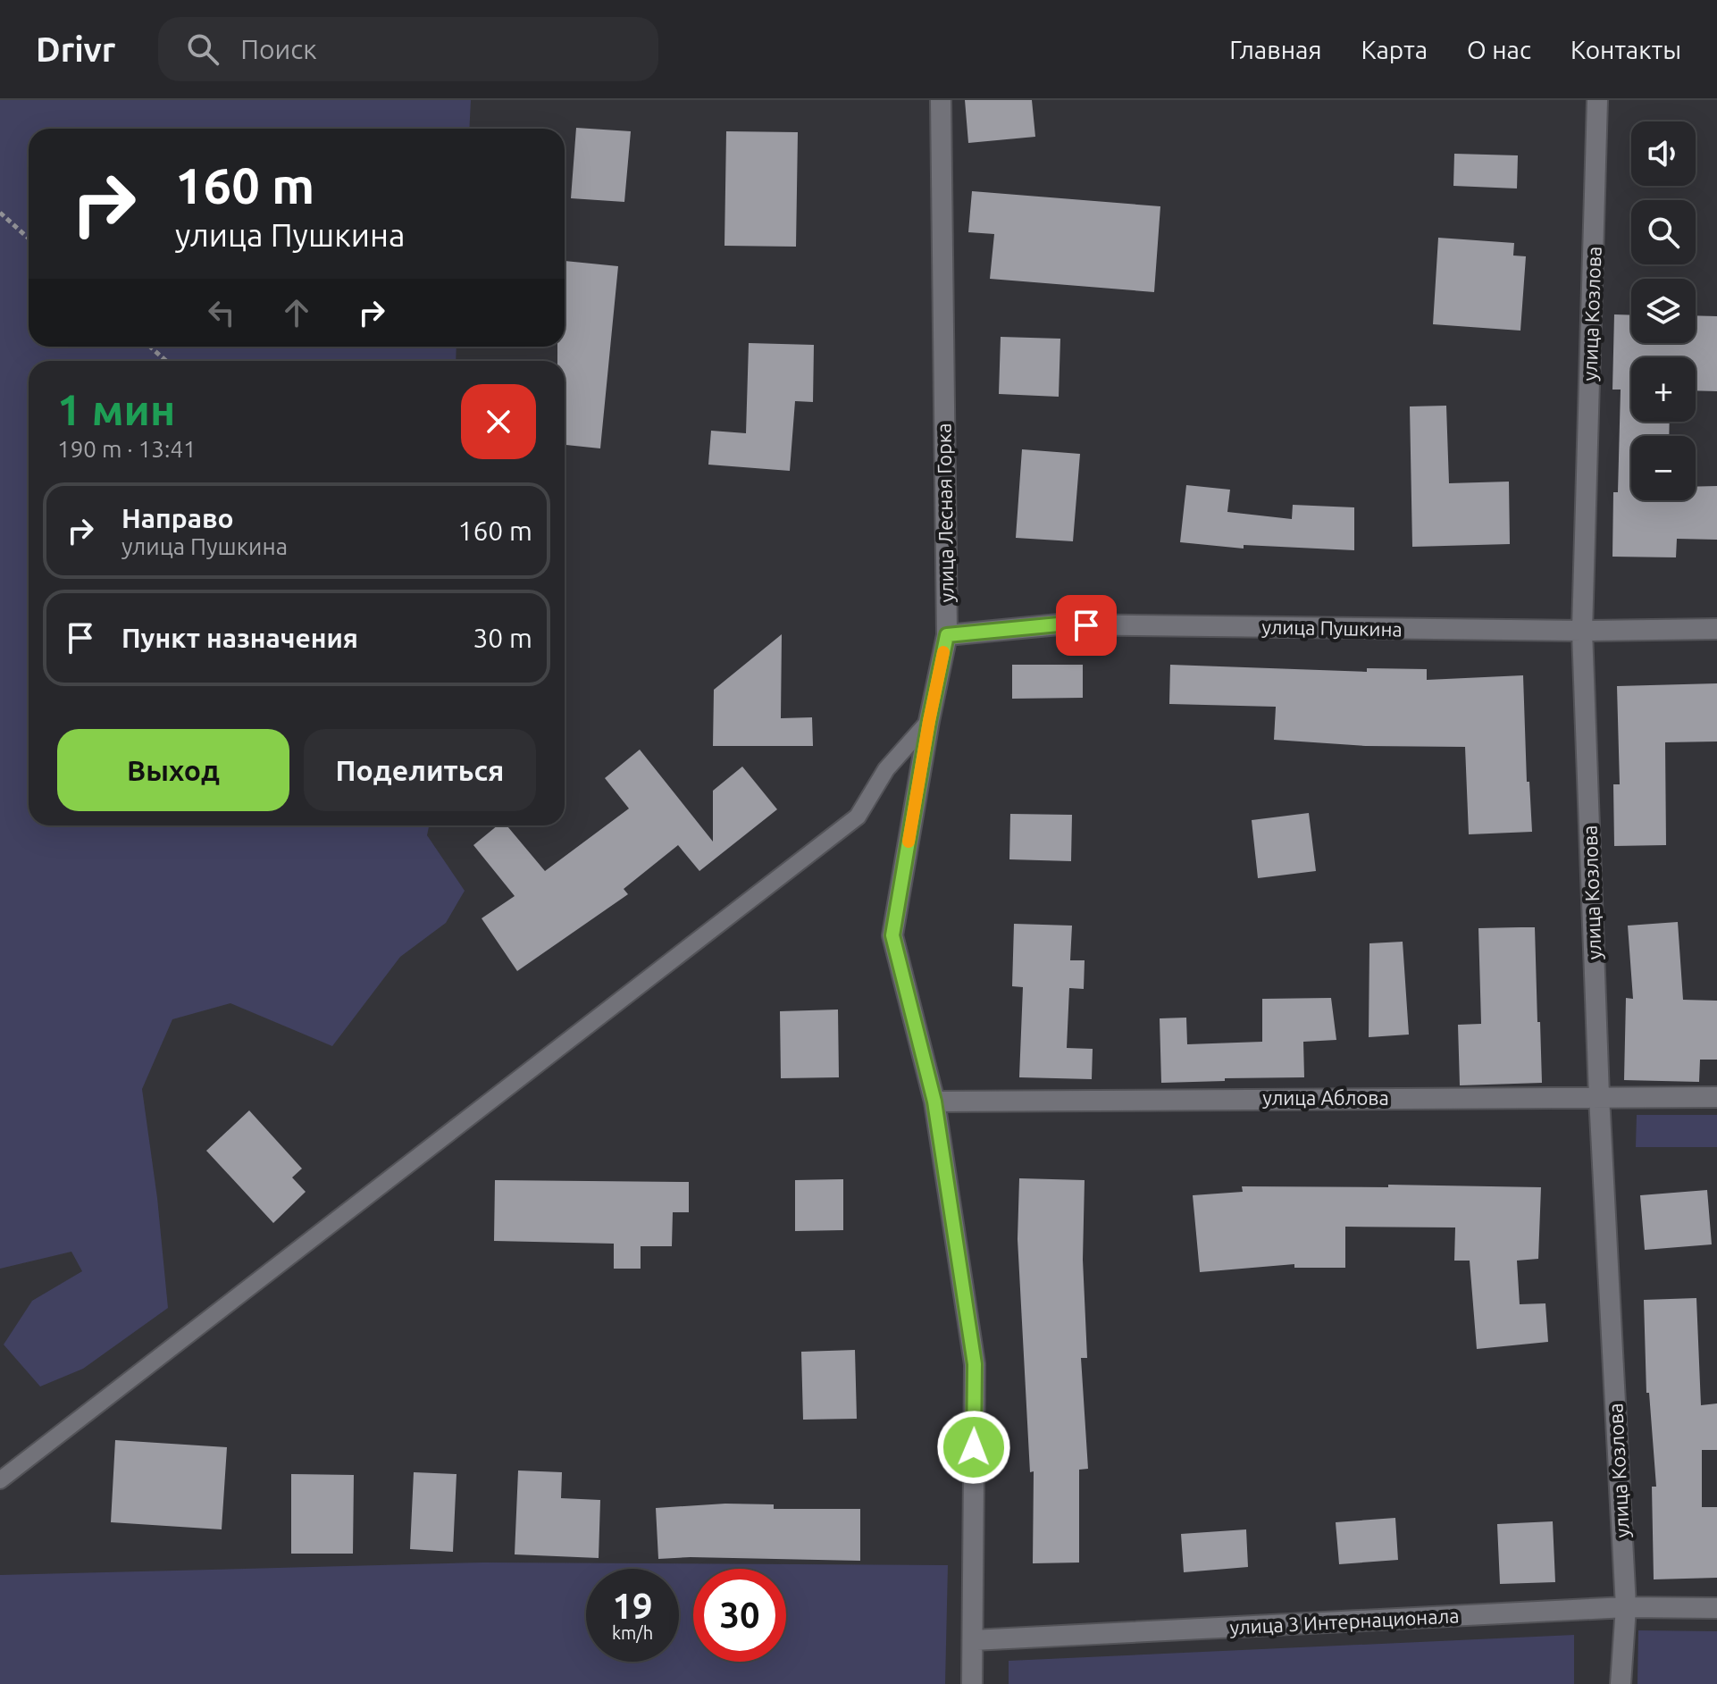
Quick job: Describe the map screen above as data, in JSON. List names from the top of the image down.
{
  "streets": {
    "street": [
      "улица Козлова",
      "улица Лесная Горка",
      "улица Пушкина",
      "улица Аблова",
      "улица 3 Интернационала"
    ]
  },
  "crossings": [
    ["улица Козлова", "улица Пушкина"],
    ["улица Козлова", "улица Аблова"],
    ["улица Козлова", "улица 3 Интернационала"],
    ["улица Лесная Горка", "улица Пушкина"],
    ["улица Лесная Горка", "улица Аблова"],
    ["улица Лесная Горка", "улица 3 Интернационала"]
  ],
  "page": {
    "header": "Drivr",
    "search": "Поиск",
    "nav": [
      "Главная",
      "Карта",
      "О нас",
      "Контакты"
    ],
    "map_buttons": ["+", "−"],
    "turn": ["160 m", "улица Пушкина"],
    "heading": ["1 мин", "190 m · 13:41"],
    "list": [
      {
        "name": "Направо",
        "note": "улица Пушкина",
        "value": "160 m"
      },
      {
        "name": "Пункт назначения",
        "value": "30 m"
      }
    ],
    "buttons": ["Выход", "Поделиться"],
    "speed": "19 km/h",
    "limit": "30"
  }
}
